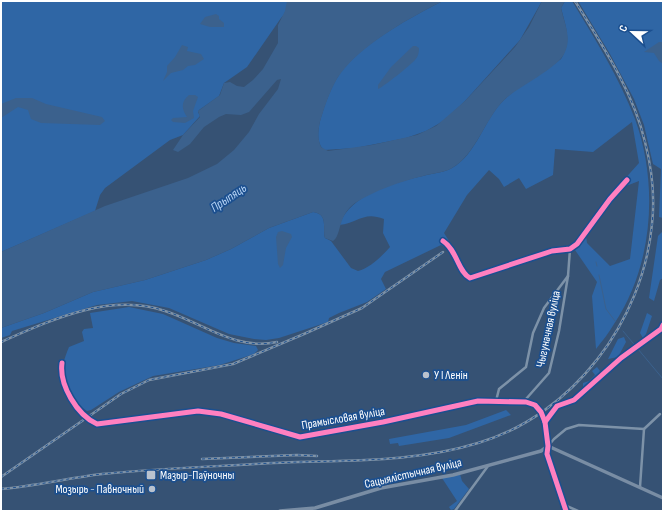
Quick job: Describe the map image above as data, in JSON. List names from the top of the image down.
{
  "streets": {
    "street": ["Чыгуначная вуліца", "Прамысловая вуліца", "Сацыялістычная вуліца"]
  },
  "crossings": [
    ["Чыгуначная вуліца", "Прамысловая вуліца"]
  ],
  "water": ["Прыпяць"],
  "places": {
    "other": ["У І Ленін", "Мозырь - Павночный"],
    "transit": ["Мазыр-Паўночны"]
  },
  "north": "left"
}
